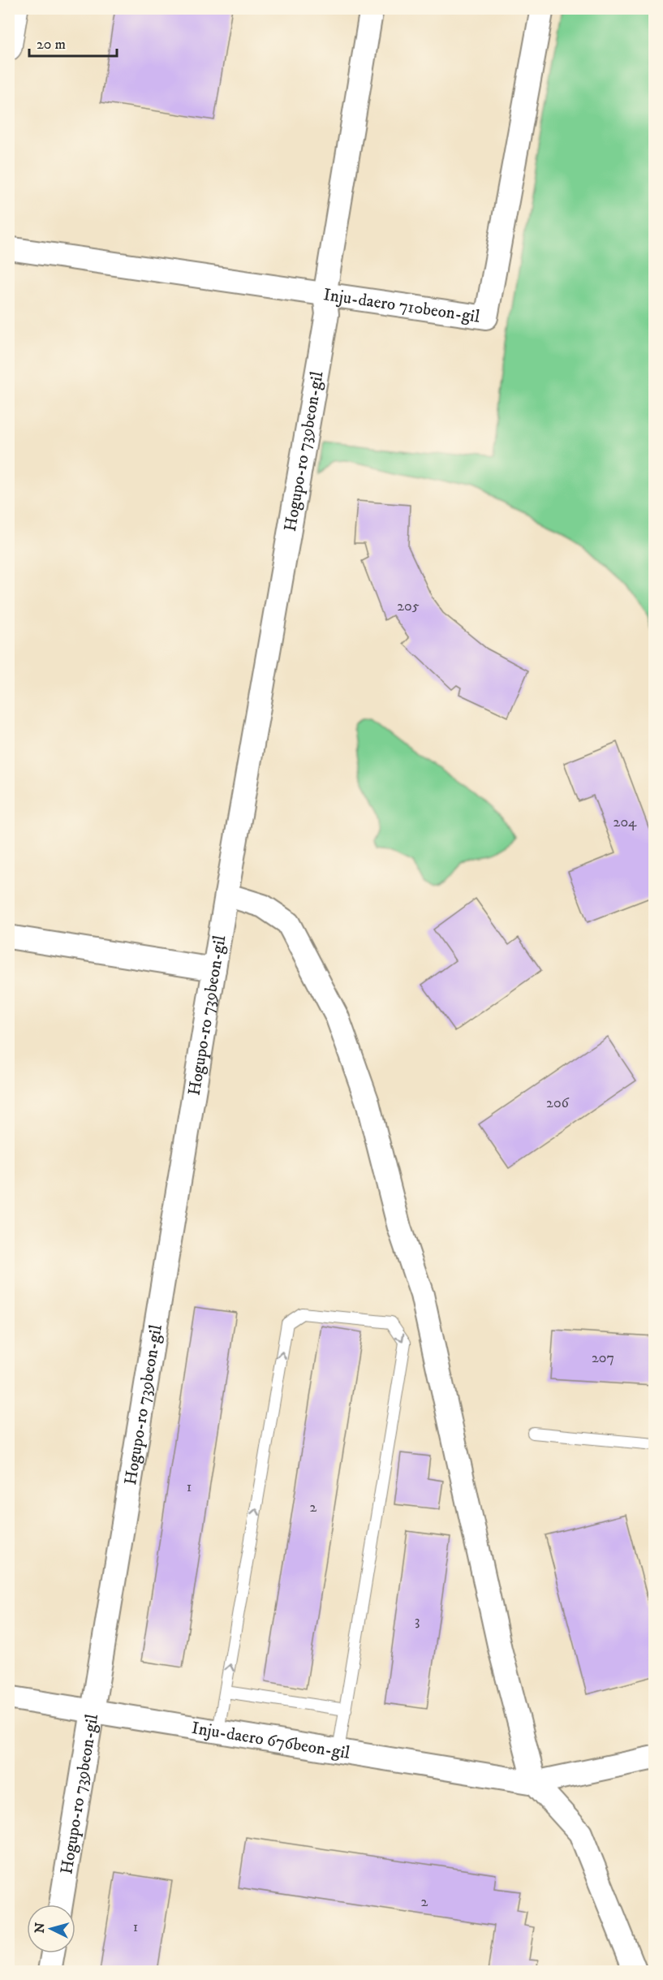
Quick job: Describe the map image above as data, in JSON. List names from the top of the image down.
{
  "streets": {
    "street": ["Inju-daero 710beon-gil", "Hogupo-ro 739beon-gil", "Inju-daero 676beon-gil"]
  },
  "crossings": [
    ["Inju-daero 710beon-gil", "Hogupo-ro 739beon-gil"],
    ["Hogupo-ro 739beon-gil", "Inju-daero 676beon-gil"]
  ],
  "house_numbers": [
    "205",
    "204",
    "206",
    "207",
    "1",
    "2",
    "3",
    "2",
    "1"
  ],
  "scale_bar": "20 m",
  "north": "left"
}
